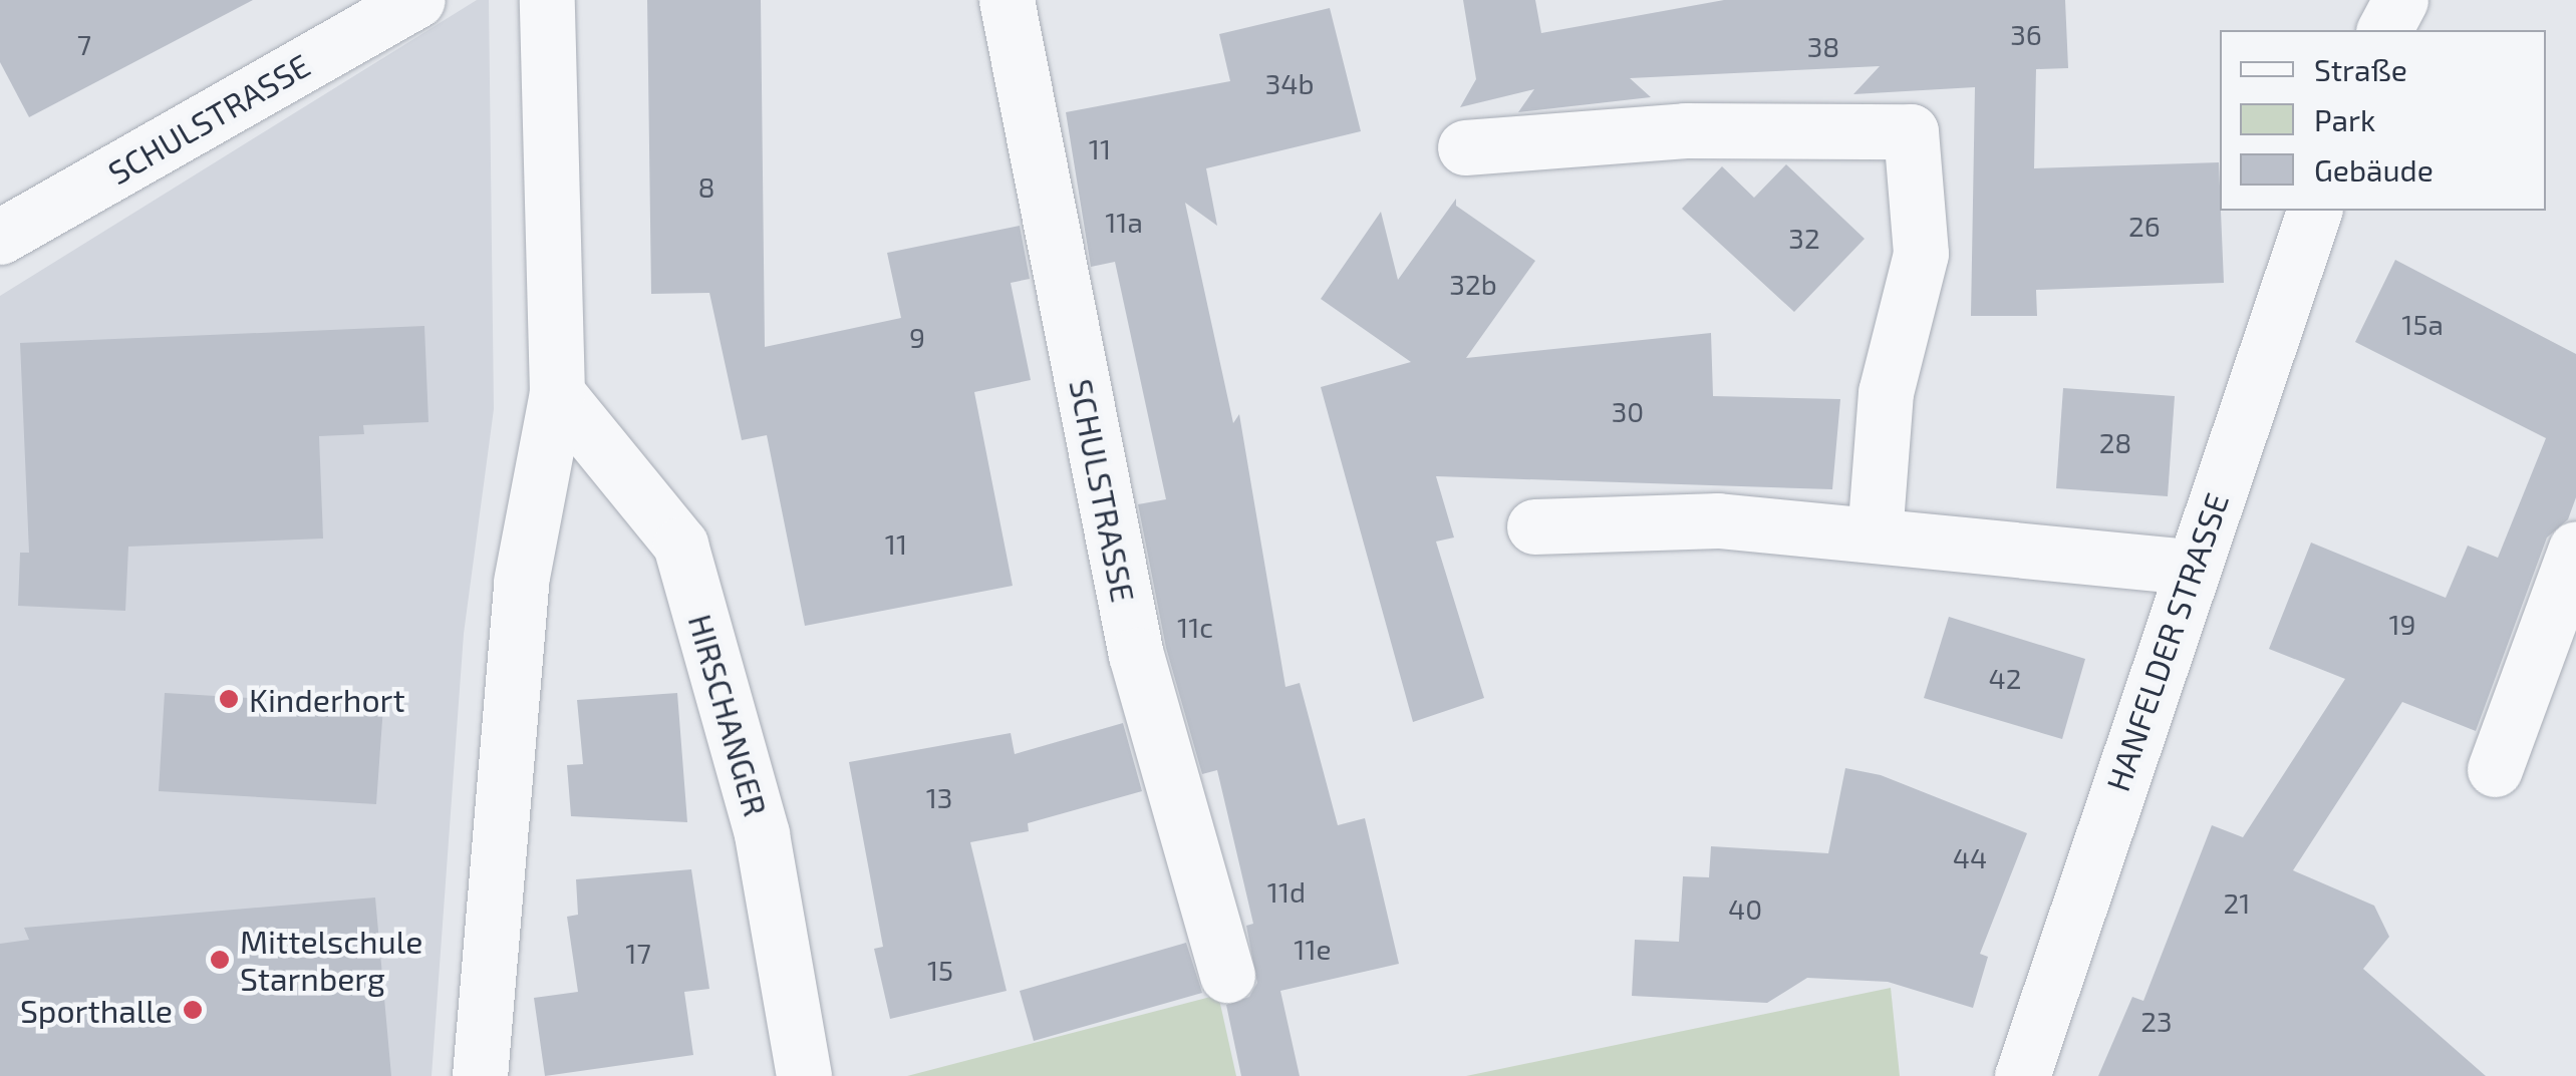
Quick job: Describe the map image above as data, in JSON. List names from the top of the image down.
{
  "streets": {
    "street": ["SCHULSTRASSE", "HANFELDER STRASSE", "HIRSCHANGER"]
  },
  "places": ["Kinderhort", "Mittelschule Starnberg", "Sporthalle"],
  "house_numbers": [
    "36",
    "7",
    "38",
    "34b",
    "11",
    "8",
    "11a",
    "26",
    "32",
    "32b",
    "15a",
    "9",
    "30",
    "28",
    "11",
    "19",
    "11c",
    "42",
    "13",
    "44",
    "11d",
    "21",
    "40",
    "11e",
    "17",
    "15",
    "23"
  ],
  "legend": ["Straße", "Park", "Gebäude"]
}
